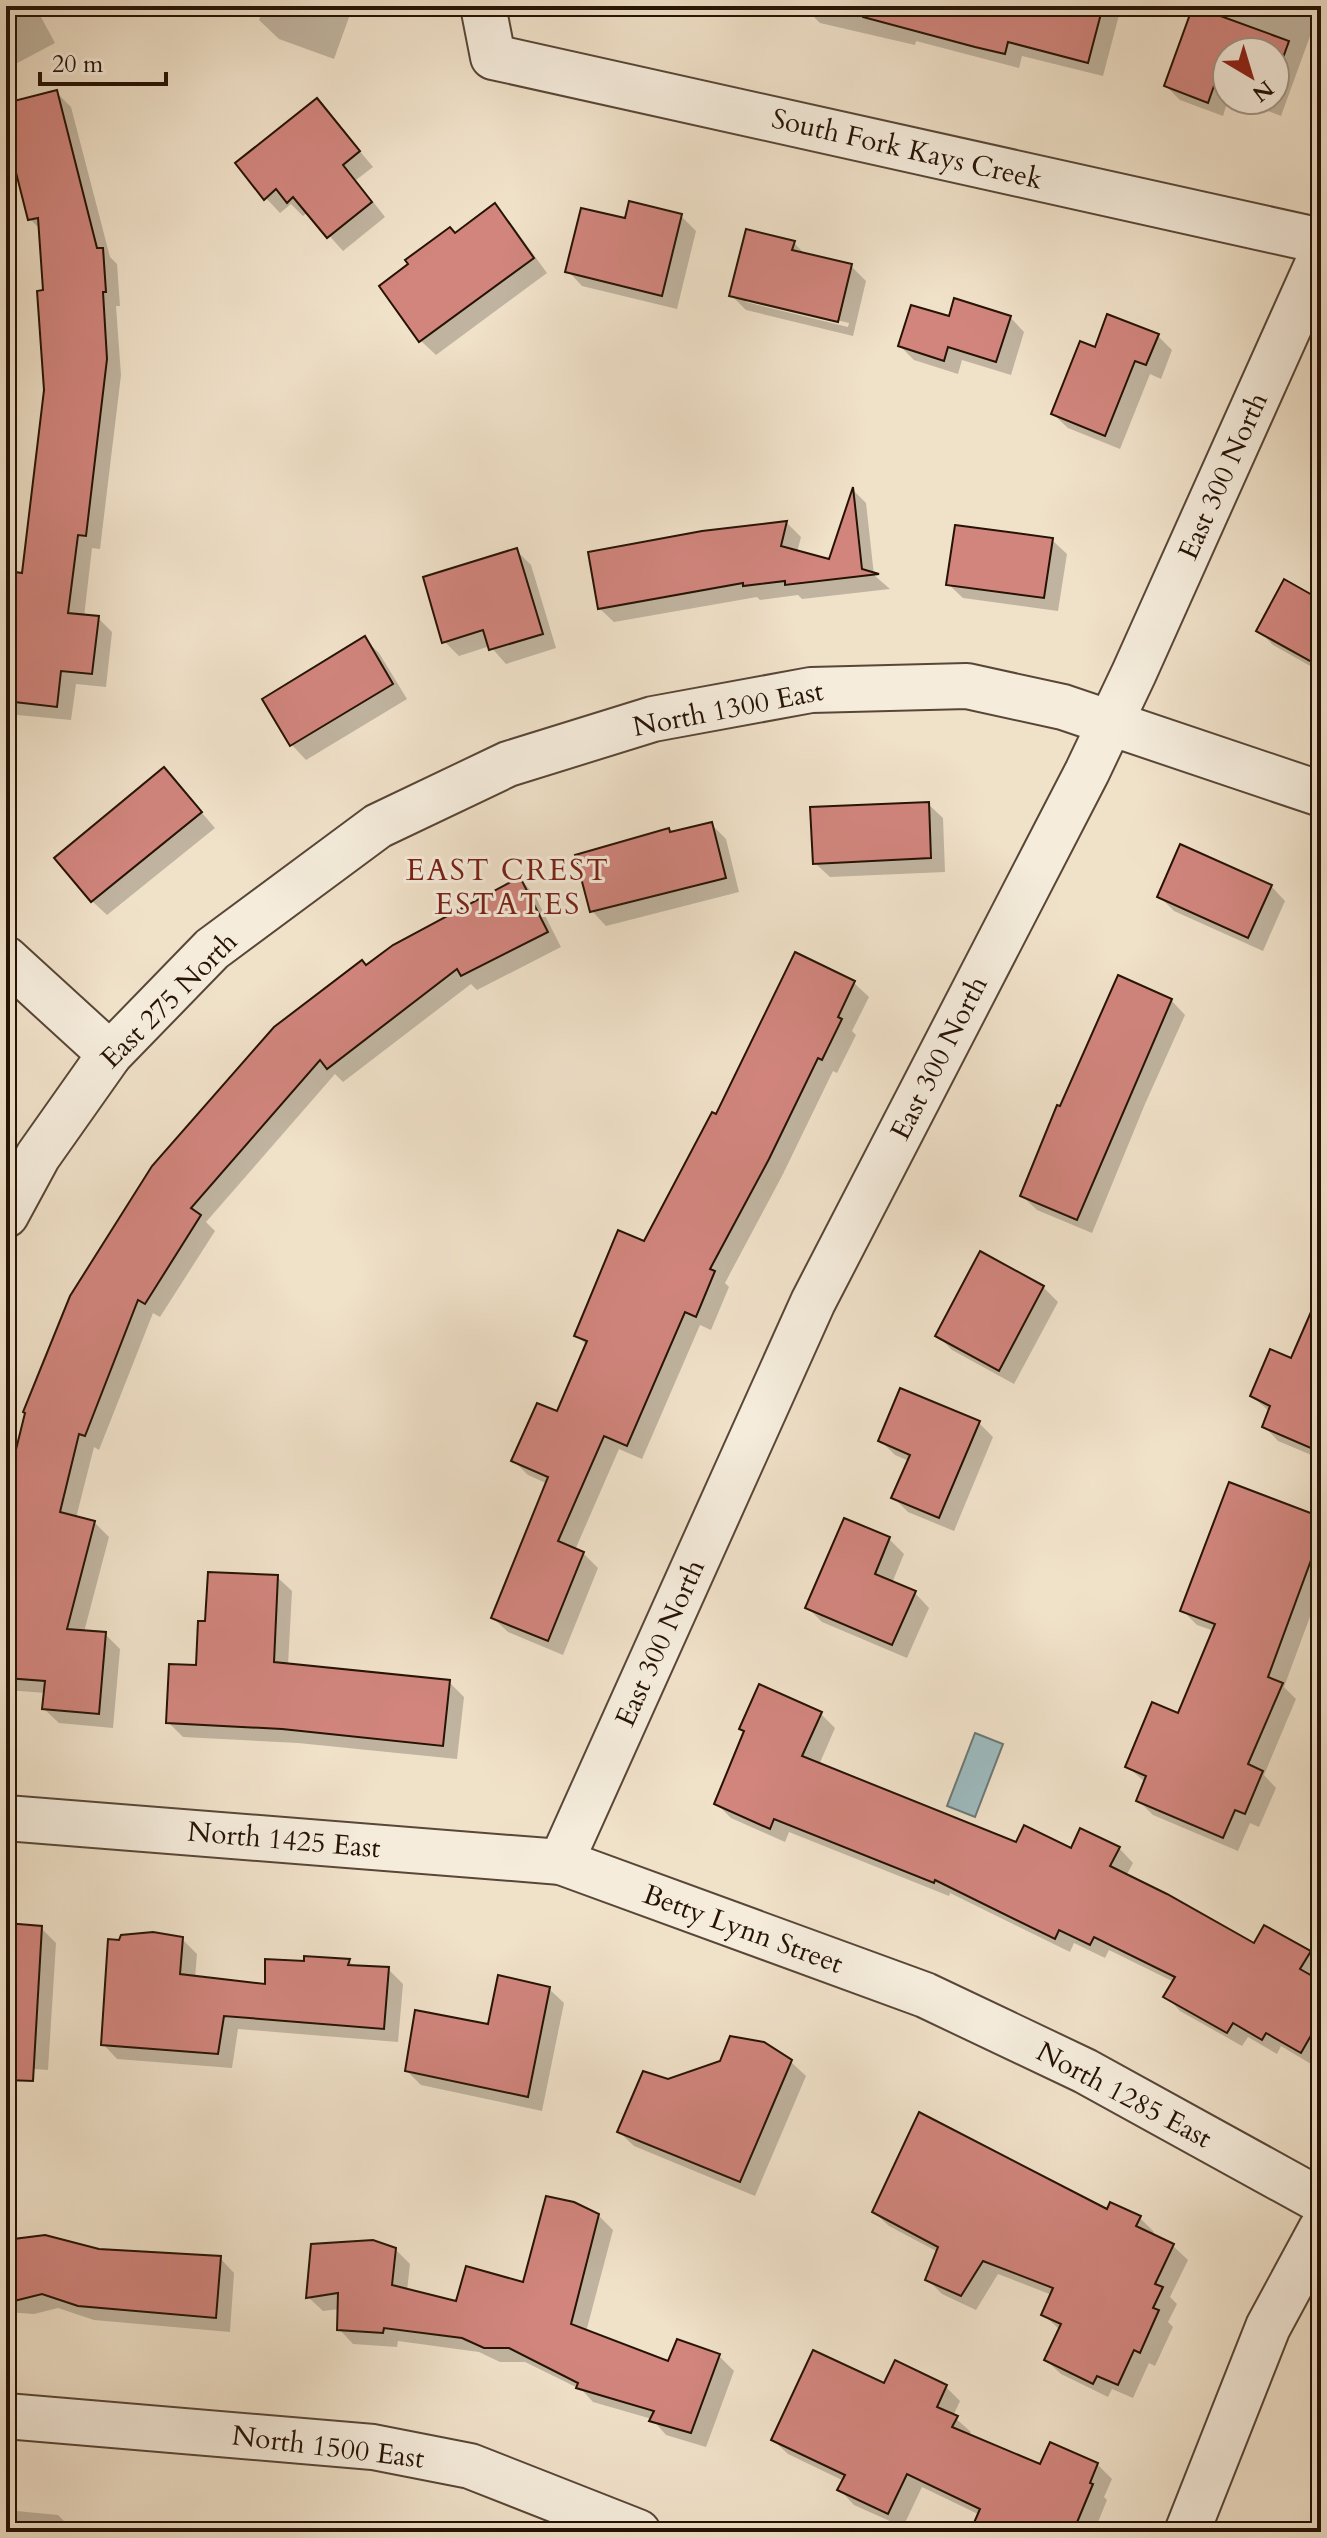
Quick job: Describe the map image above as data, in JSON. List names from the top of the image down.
{
  "streets": {
    "street": [
      "South Fork Kays Creek",
      "East 300 North",
      "North 1300 East",
      "East 275 North",
      "North 1425 East",
      "Betty Lynn Street",
      "North 1285 East",
      "North 1500 East"
    ]
  },
  "crossings": [
    ["East 300 North", "North 1300 East"],
    ["East 300 North", "North 1425 East"],
    ["East 300 North", "Betty Lynn Street"],
    ["North 1300 East", "East 275 North"],
    ["North 1425 East", "Betty Lynn Street"],
    ["Betty Lynn Street", "North 1285 East"]
  ],
  "districts": ["EAST CREST ESTATES"],
  "scale_bar": "20 m",
  "north": "bottom right"
}
